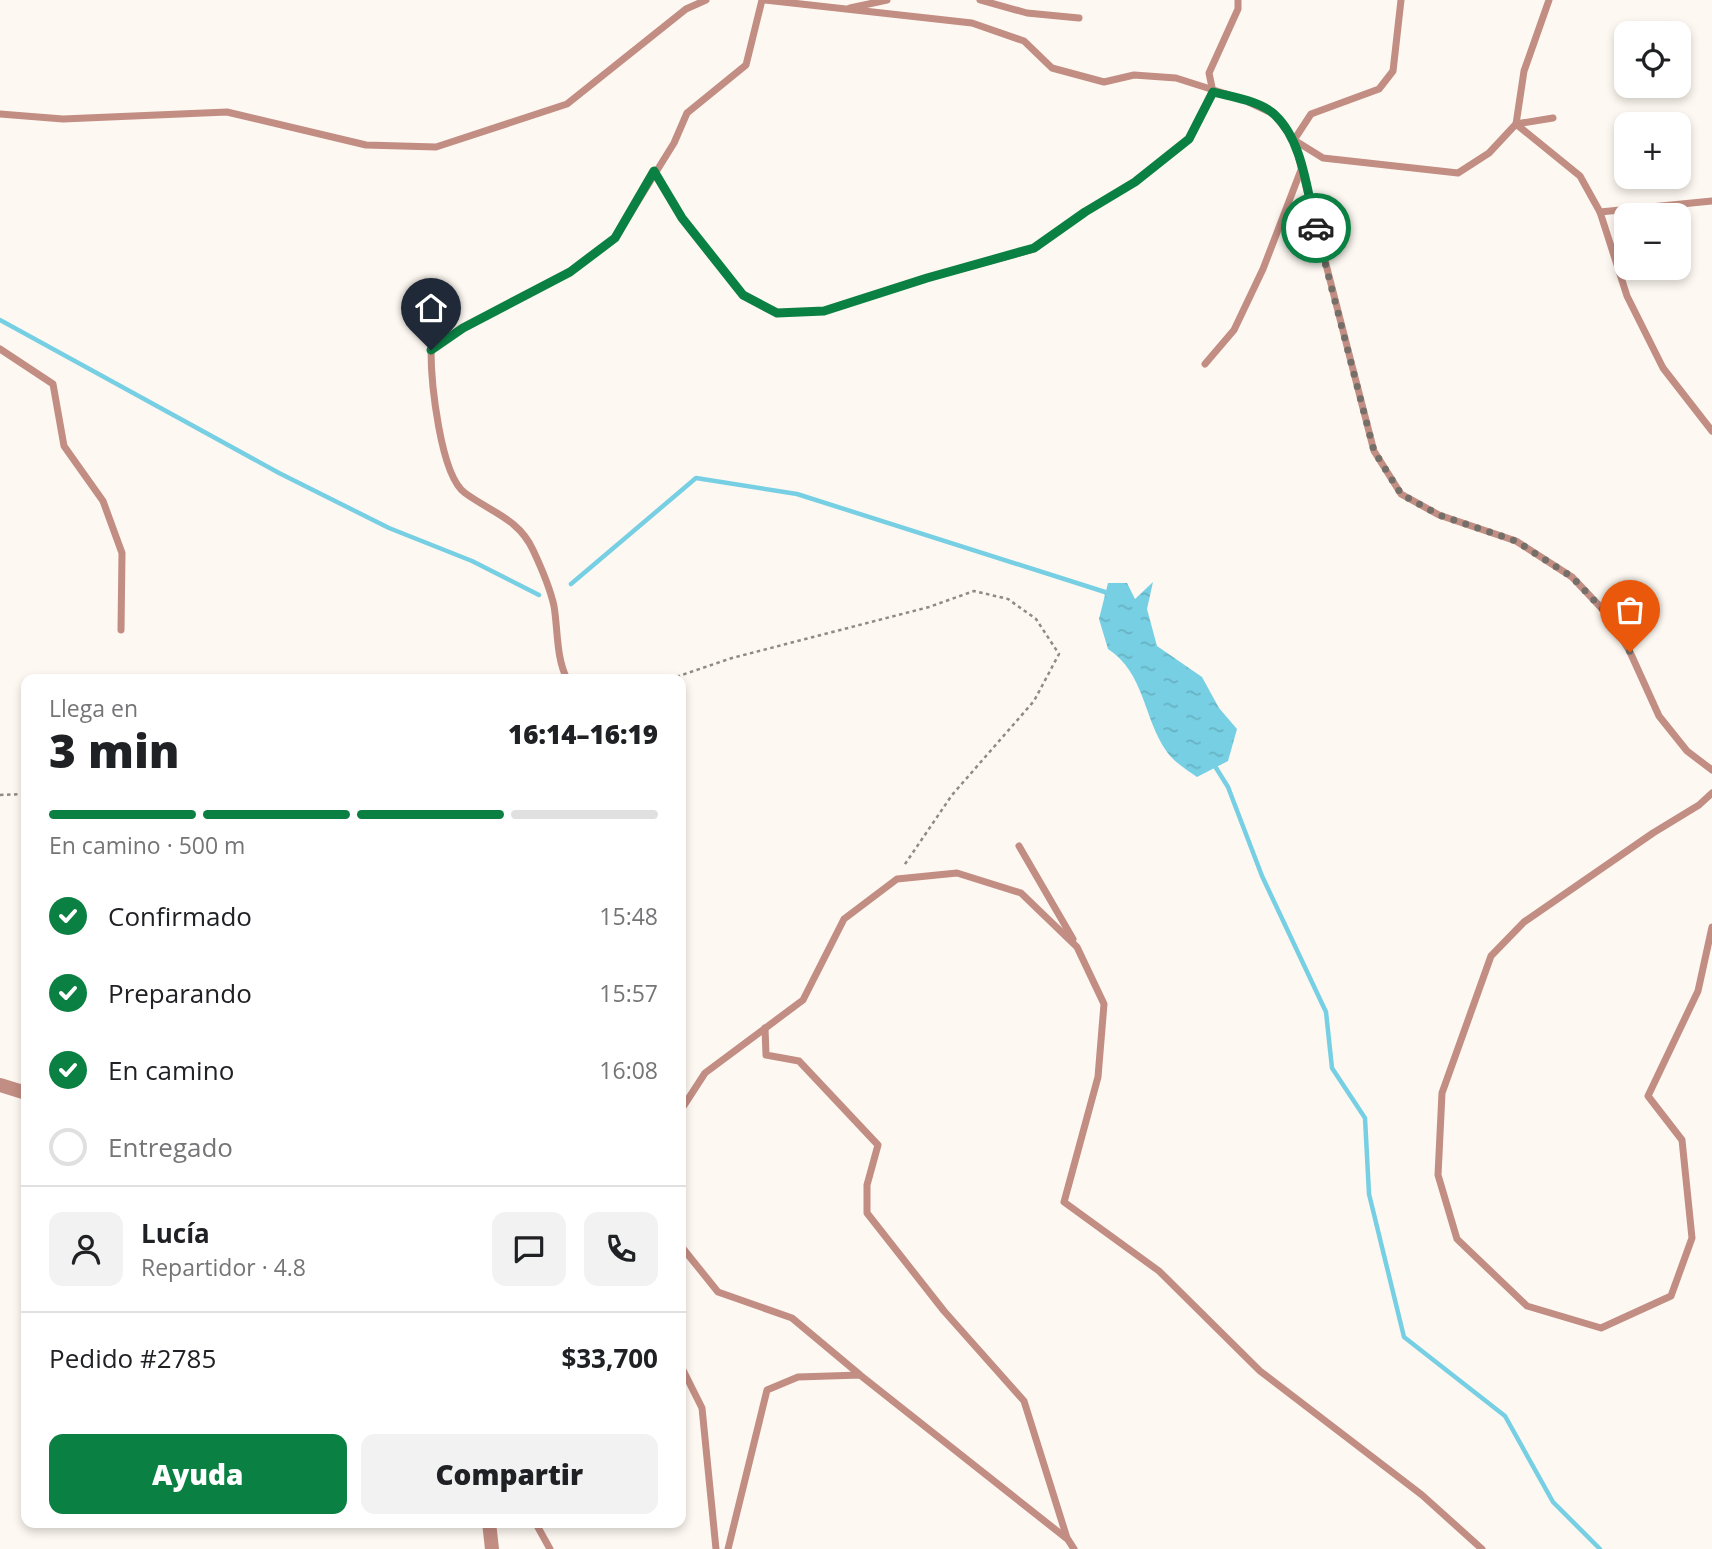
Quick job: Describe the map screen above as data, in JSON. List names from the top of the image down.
{
  "page": {
    "map_buttons": ["+", "−"],
    "heading": ["3 min", "Llega en", "16:14–16:19"],
    "panel": [
      "Lucía",
      "Repartidor · 4.8",
      "Pedido #2785",
      "$33,700"
    ],
    "bar": "En camino · 500 m",
    "list": [
      ["Confirmado", "15:48"],
      ["Preparando", "15:57"],
      ["En camino", "16:08"],
      "Entregado"
    ],
    "buttons": ["Ayuda", "Compartir"]
  }
}
